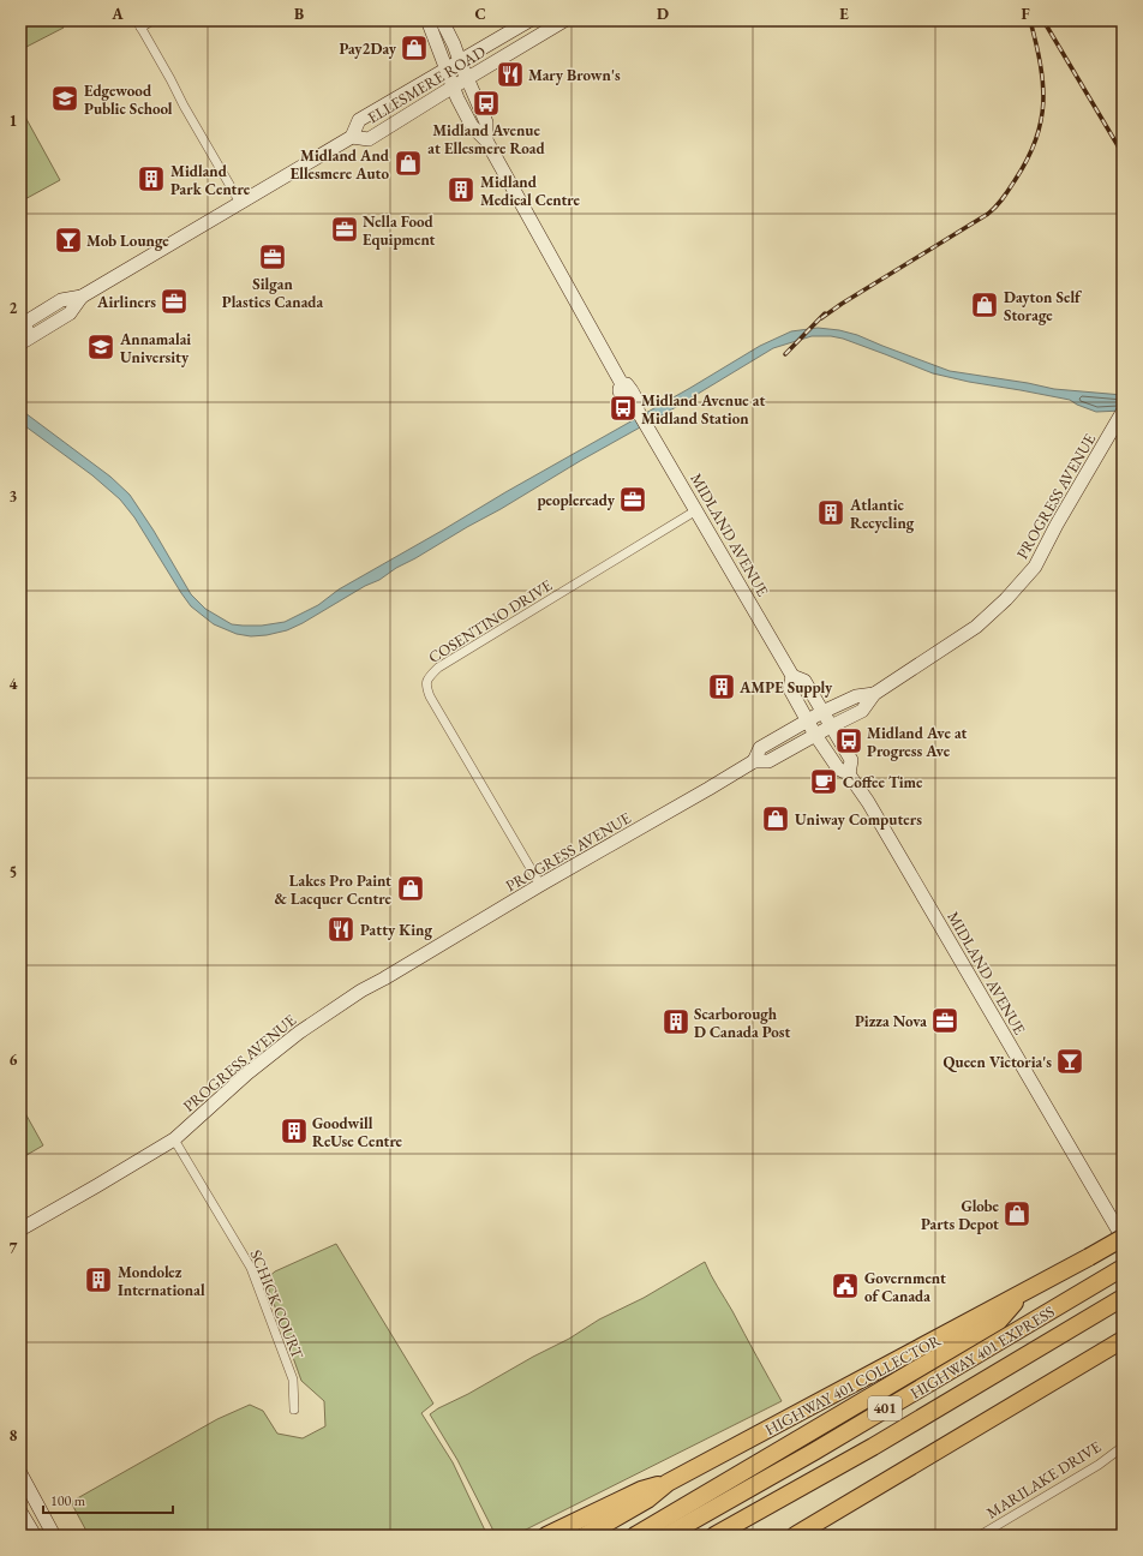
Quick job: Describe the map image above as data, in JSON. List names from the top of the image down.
{
  "streets": {
    "highway": ["HIGHWAY 401 EXPRESS", "HIGHWAY 401 COLLECTOR", "401"],
    "main road": ["ELLESMERE ROAD", "PROGRESS AVENUE", "MIDLAND AVENUE"],
    "street": ["COSENTINO DRIVE", "SCHICK COURT", "MARILAKE DRIVE"]
  },
  "crossings": [
    ["ELLESMERE ROAD", "MIDLAND AVENUE"],
    ["PROGRESS AVENUE", "MIDLAND AVENUE"],
    ["PROGRESS AVENUE", "COSENTINO DRIVE"],
    ["PROGRESS AVENUE", "SCHICK COURT"],
    ["MIDLAND AVENUE", "COSENTINO DRIVE"],
    ["MIDLAND AVENUE", "HIGHWAY 401 COLLECTOR"]
  ],
  "places": {
    "shop": [
      "Pay2Day",
      "Midland And Ellesmere Auto",
      "Dayton Self Storage",
      "Uniway Computers",
      "Lakes Pro Paint & Lacquer Centre",
      "Globe Parts Depot"
    ],
    "restaurant": ["Mary Brown's", "Patty King"],
    "school or university": ["Edgewood Public School", "Annamalai University"],
    "bus stop": ["Midland Avenue at Ellesmere Road", "Midland Avenue at Midland Station", "Midland Ave at Progress Ave"],
    "building": [
      "Midland Park Centre",
      "Midland Medical Centre",
      "Atlantic Recycling",
      "AMPE Supply",
      "Scarborough D Canada Post",
      "Goodwill ReUse Centre",
      "Mondolez International"
    ],
    "office": [
      "Nella Food Equipment",
      "Silgan Plastics Canada",
      "Airliners",
      "peopleready",
      "Pizza Nova"
    ],
    "bar": ["Mob Lounge", "Queen Victoria's"],
    "cafe": ["Coffee Time"],
    "public building": ["Government of Canada"]
  },
  "scale_bar": "100 m",
  "grid": {
    "columns": [
      "A",
      "B",
      "C",
      "D",
      "E",
      "F"
    ],
    "rows": [
      "1",
      "2",
      "3",
      "4",
      "5",
      "6",
      "7",
      "8"
    ]
  }
}
